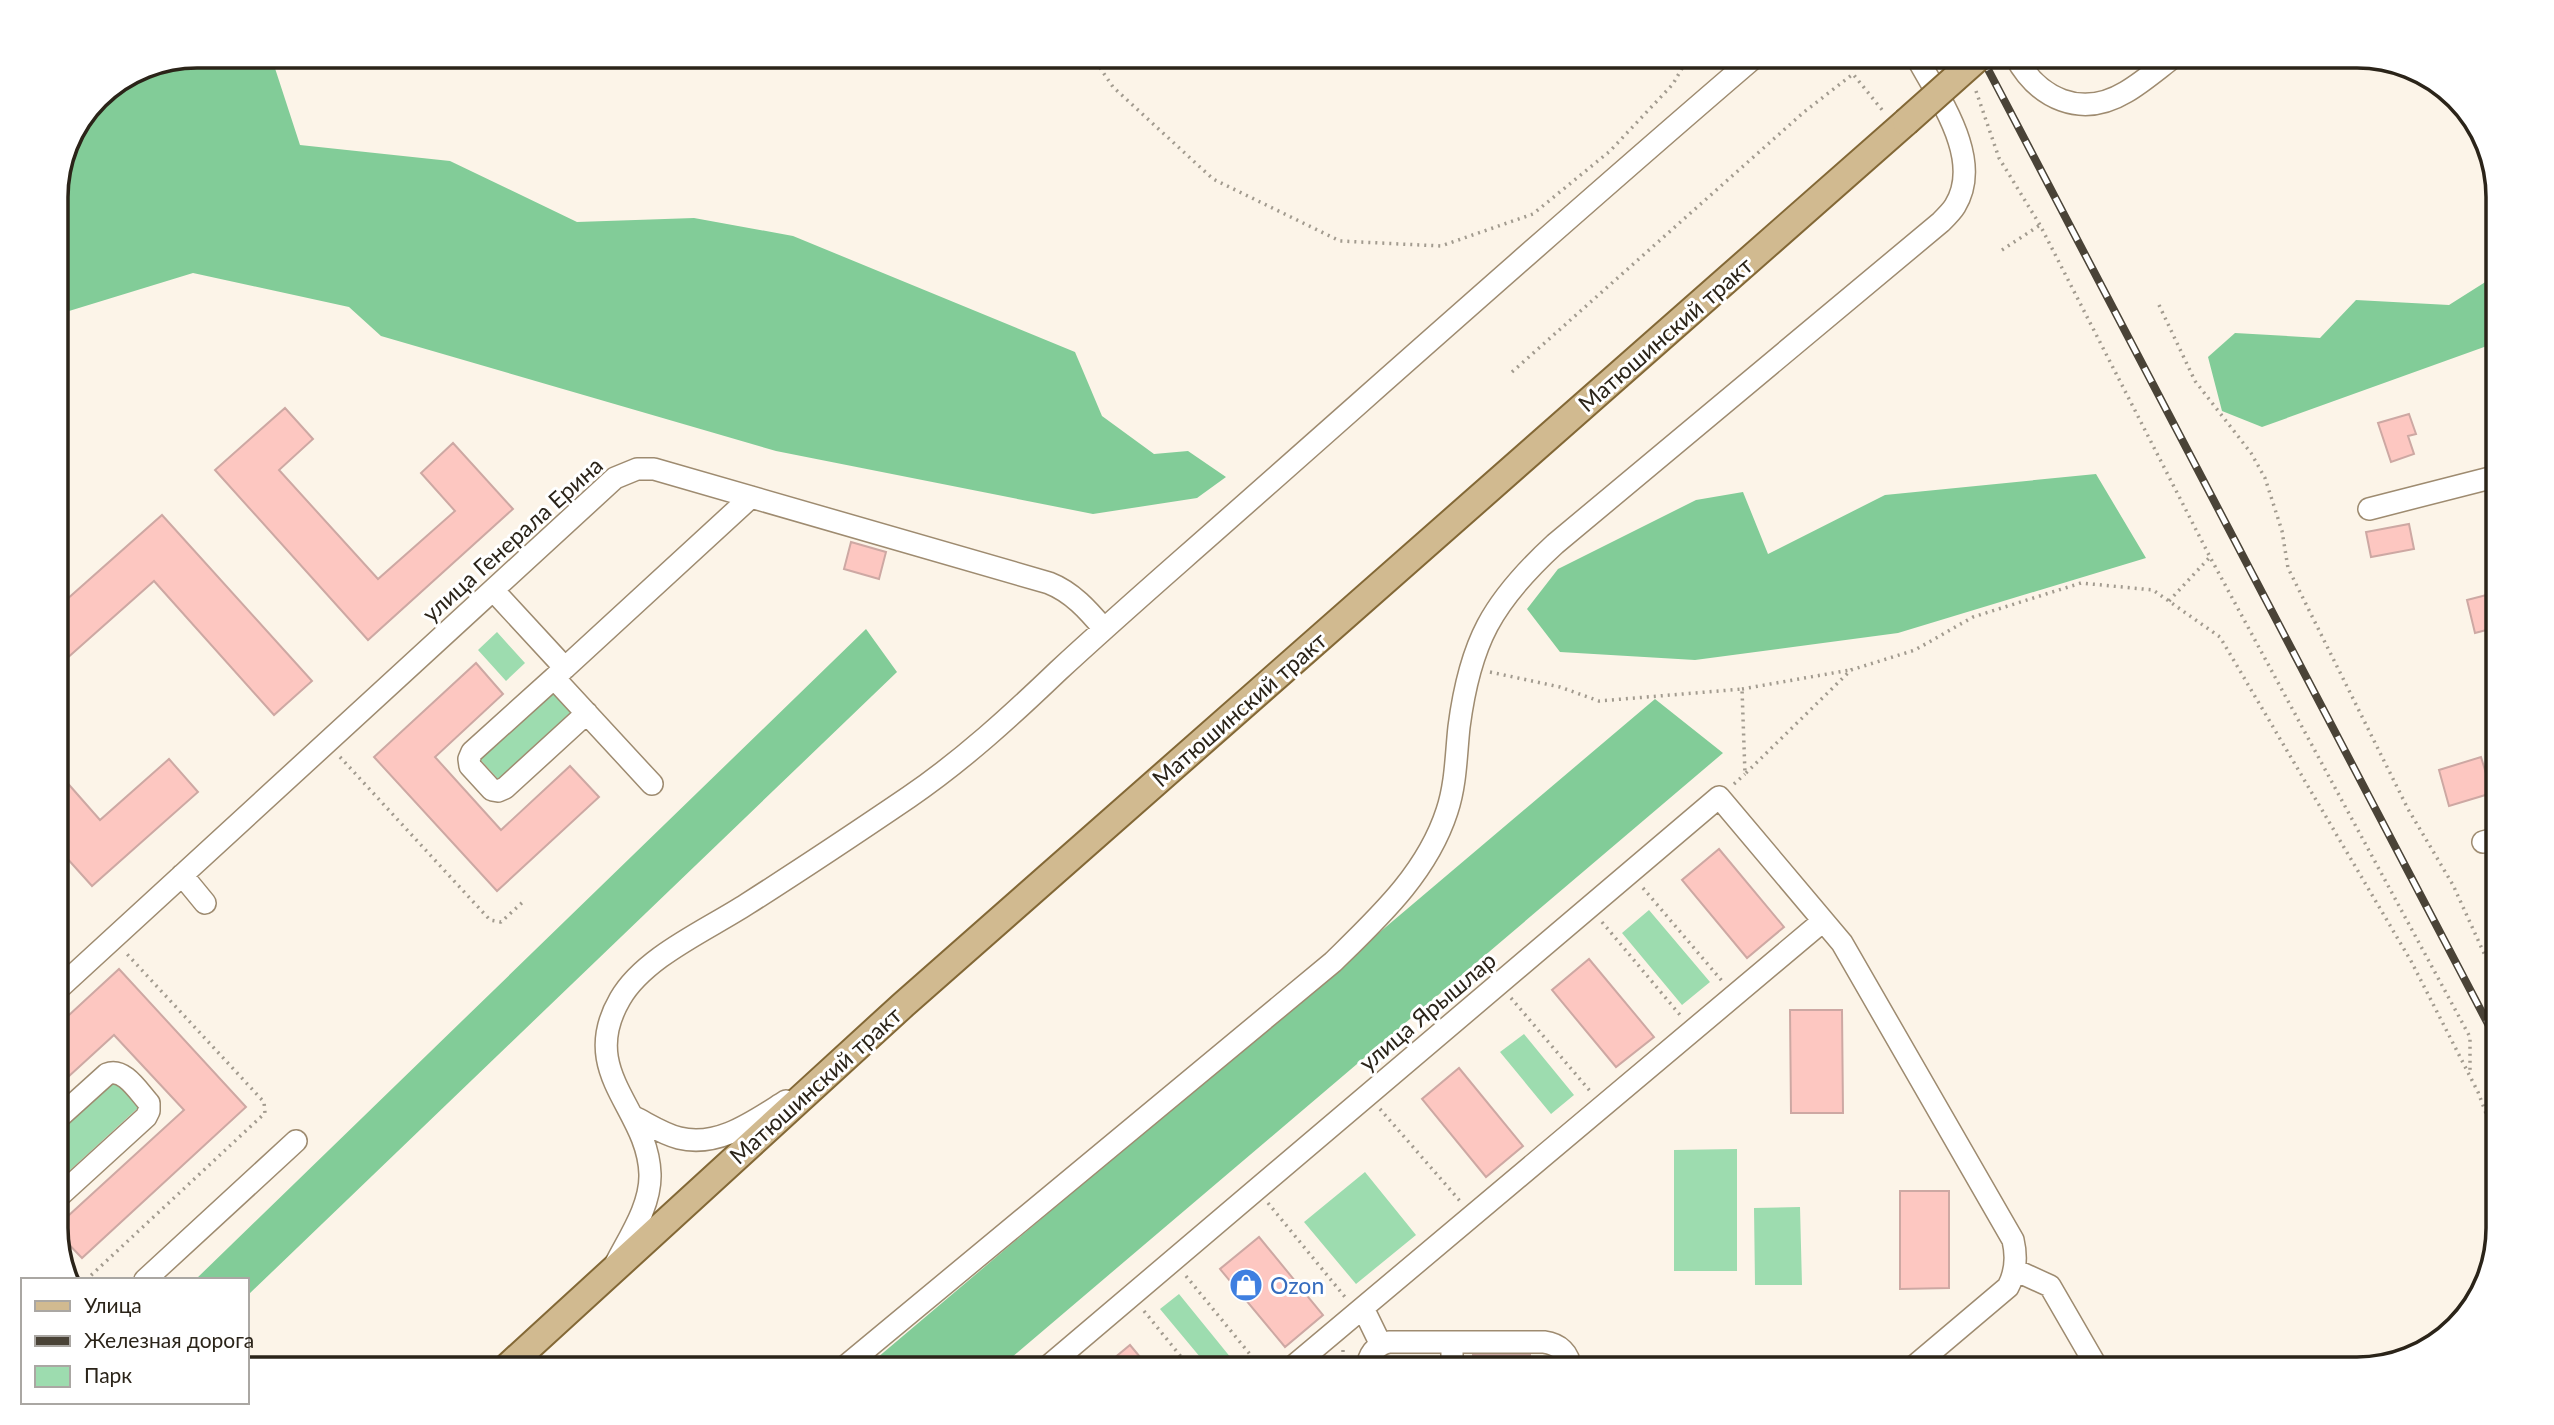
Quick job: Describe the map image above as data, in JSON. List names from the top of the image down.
{
  "streets": {
    "main road": ["Матюшинский тракт"],
    "street": ["улица Генерала Ерина", "улица Ярышлар"]
  },
  "places": {
    "shop": ["Ozon"]
  },
  "legend": ["Улица", "Железная дорога", "Парк"]
}
